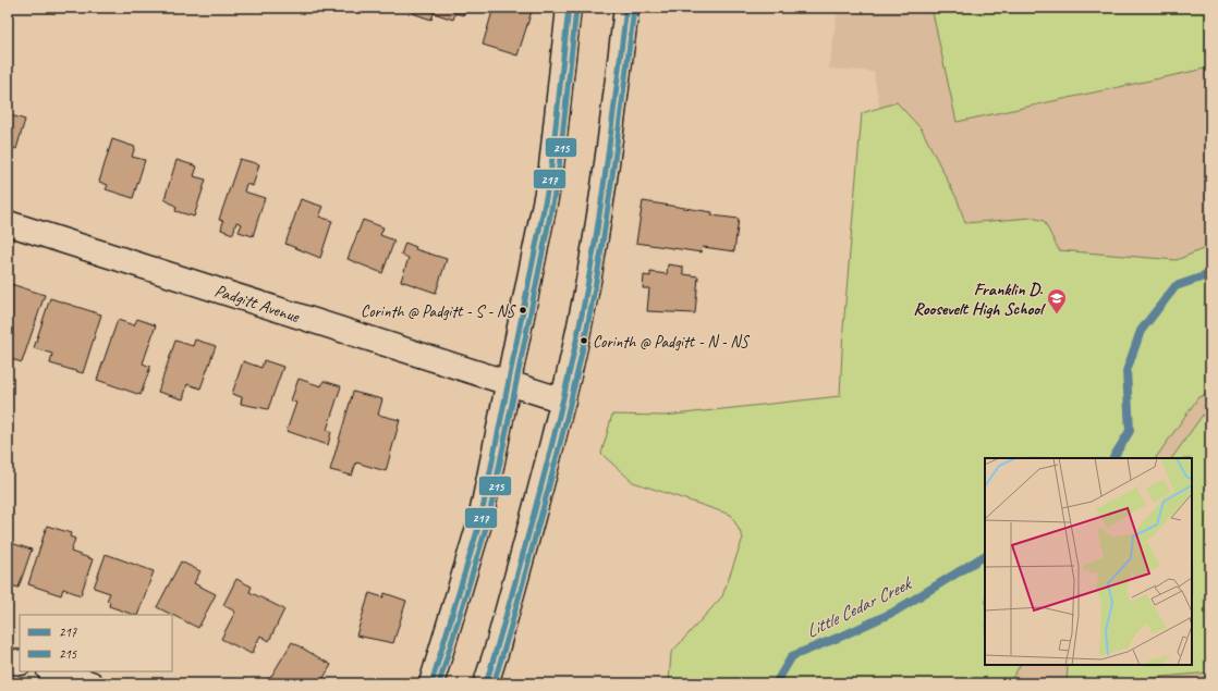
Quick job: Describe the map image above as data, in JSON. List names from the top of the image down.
{
  "streets": {
    "main road": ["Padgitt Avenue"]
  },
  "water": ["Little Cedar Creek"],
  "places": {
    "other": ["Corinth @ Padgitt - S - NS", "Corinth @ Padgitt - N - NS"],
    "school or university": ["Franklin D. Roosevelt High School"]
  },
  "lines": ["transit line 217", "transit line 215"],
  "legend": ["217", "215"]
}
